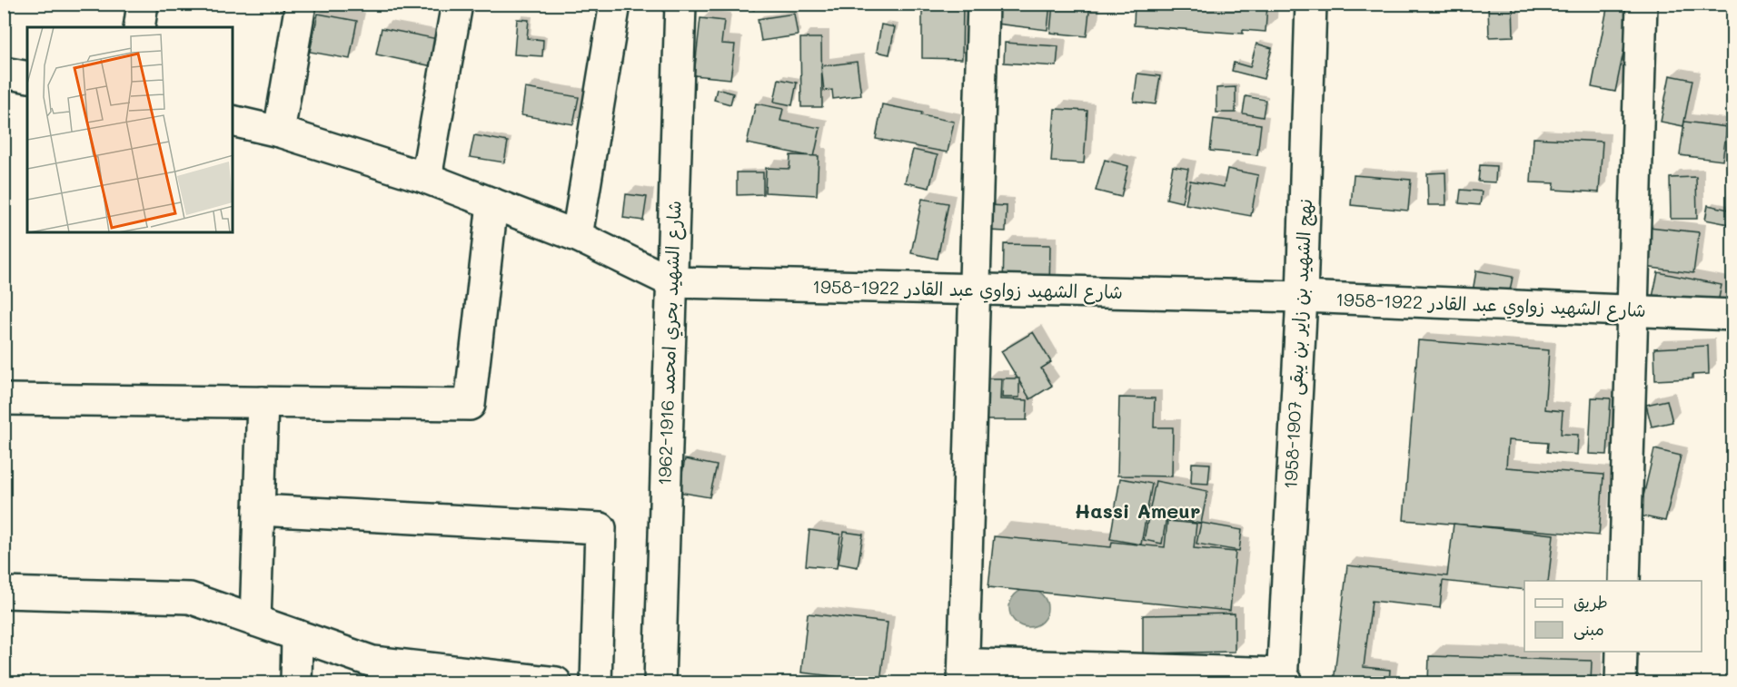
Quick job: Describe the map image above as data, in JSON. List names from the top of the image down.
{
  "streets": {
    "street": ["شارع الشهيد زواوي عبد القادر 1922-1958", "شارع الشهيد بحري امحمد 1916-1962", "نهج الشهيد بن زاير بن يبقى 1907-1958"]
  },
  "crossings": [
    ["شارع الشهيد زواوي عبد القادر 1922-1958", "شارع الشهيد بحري امحمد 1916-1962"],
    ["شارع الشهيد زواوي عبد القادر 1922-1958", "نهج الشهيد بن زاير بن يبقى 1907-1958"]
  ],
  "districts": ["Hassi Ameur"],
  "legend": ["طريق", "مبنى"]
}
